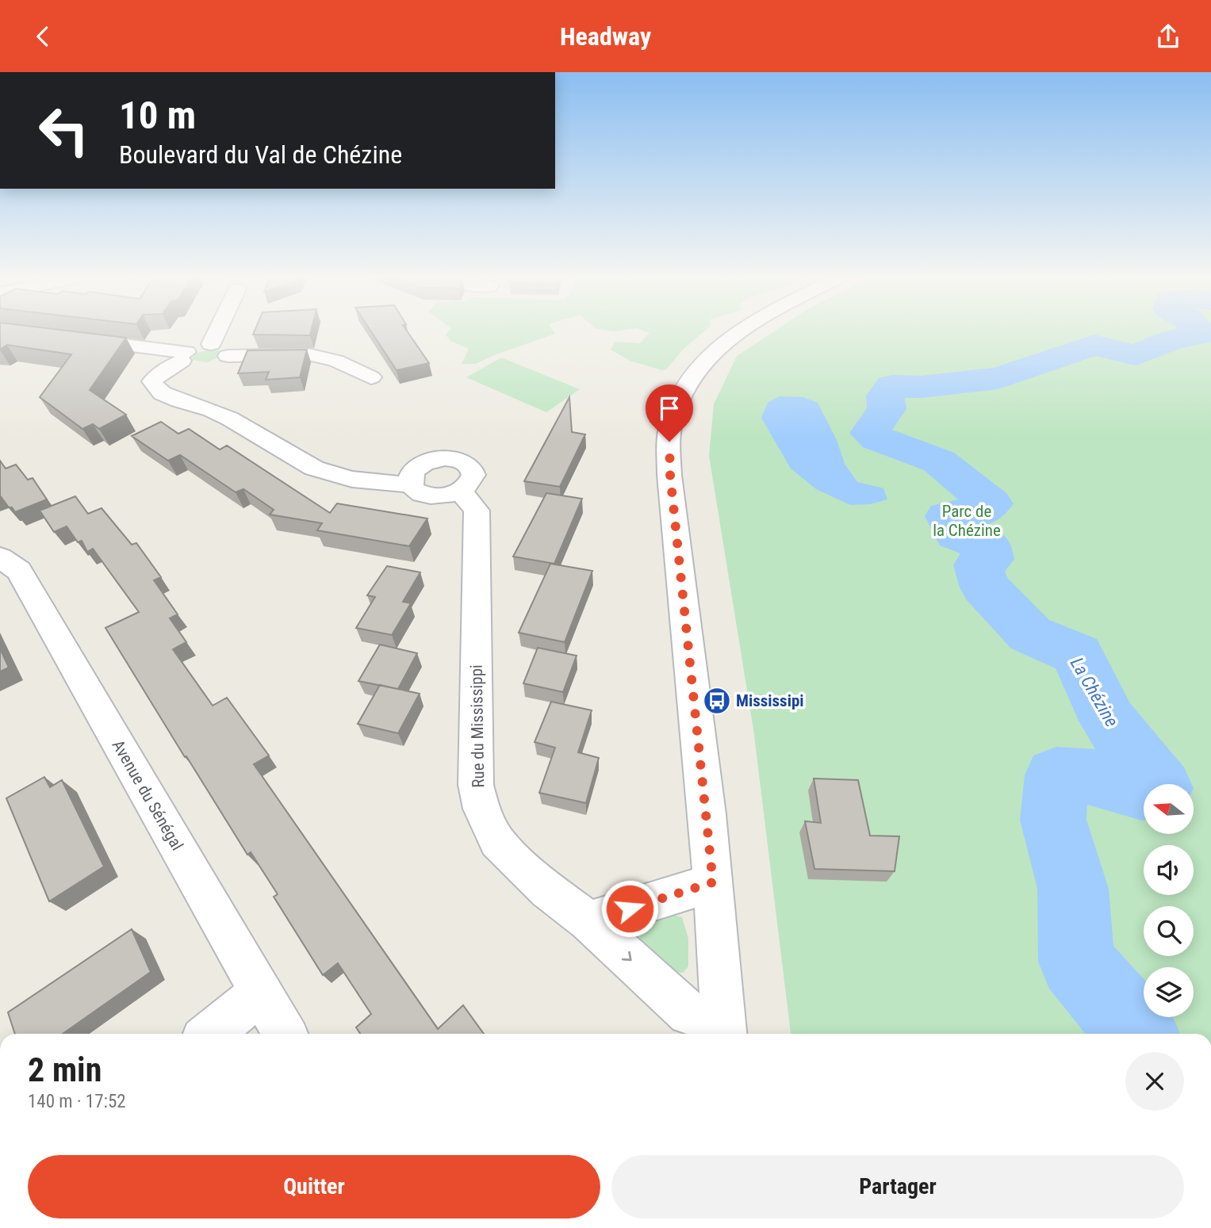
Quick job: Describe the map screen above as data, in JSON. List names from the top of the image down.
{
  "streets": {
    "street": ["Rue du Mississippi", "Avenue du Sénégal"]
  },
  "water": ["La Chézine"],
  "parks": ["Parc de la Chézine"],
  "places": {
    "bus stop": ["Mississipi"]
  },
  "north": "left",
  "page": {
    "header": "Headway",
    "turn": ["10 m", "Boulevard du Val de Chézine"],
    "heading": ["2 min", "140 m · 17:52"],
    "buttons": ["Quitter", "Partager"]
  }
}
